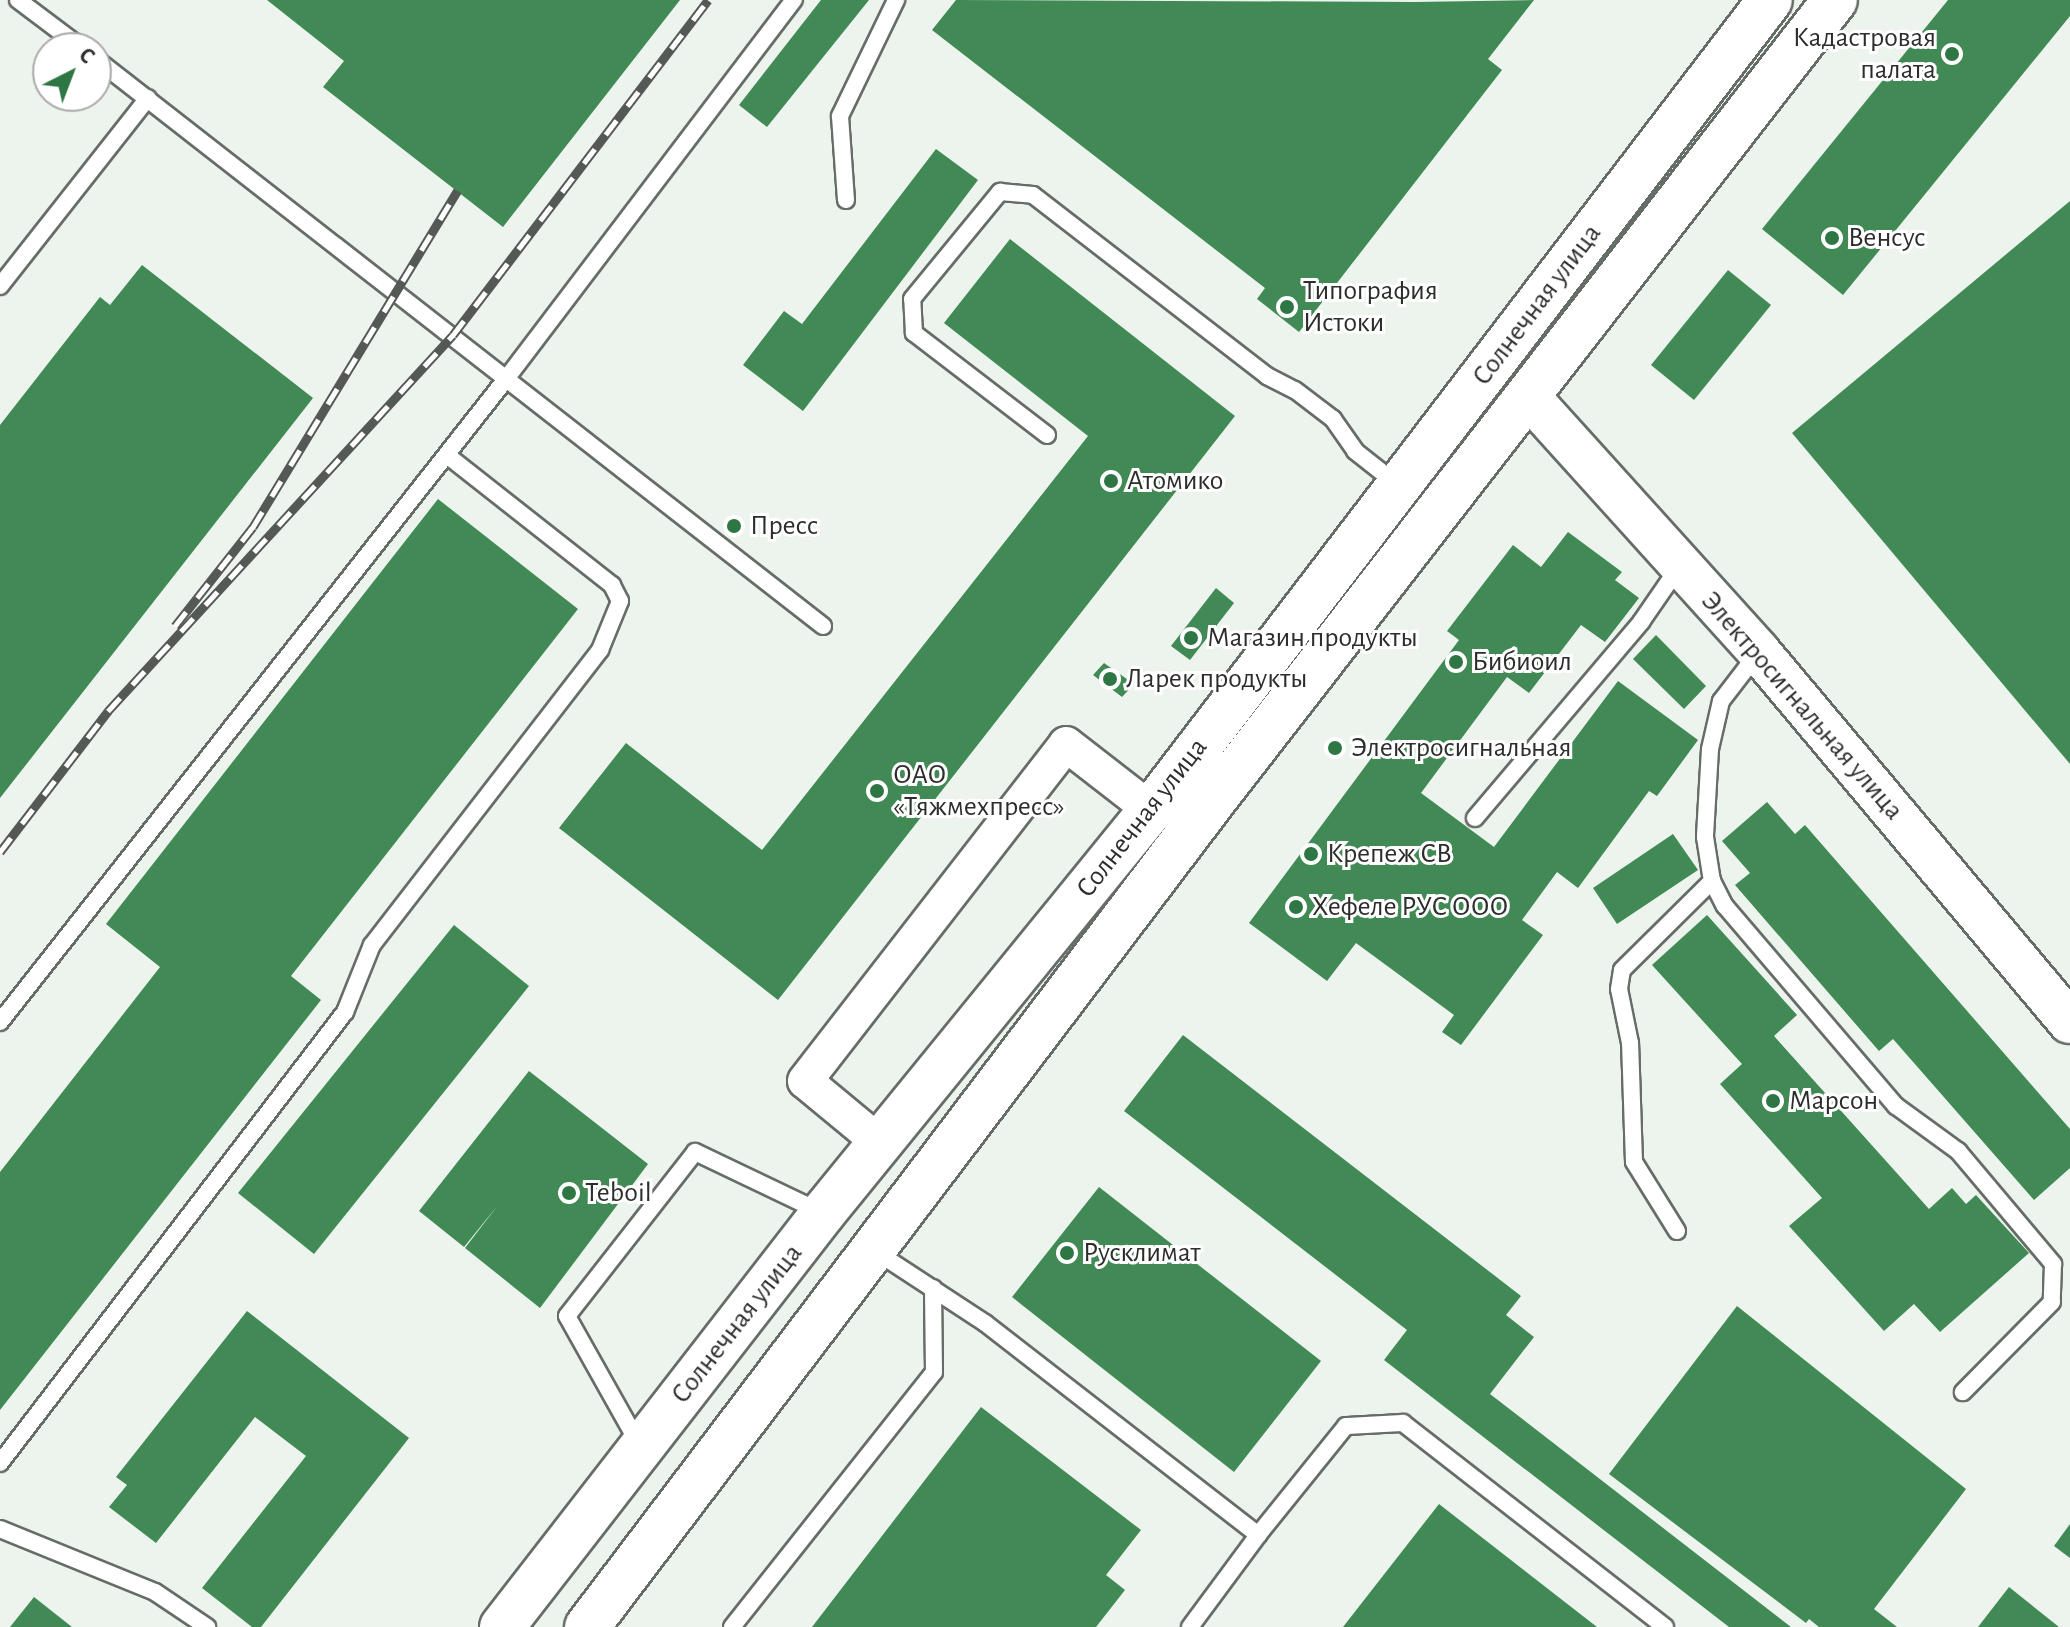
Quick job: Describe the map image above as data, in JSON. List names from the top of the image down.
{
  "streets": {
    "main road": ["Солнечная улица"],
    "street": ["Электросигнальная улица"]
  },
  "crossings": [
    ["Солнечная улица", "Электросигнальная улица"]
  ],
  "places": [
    "Кадастровая палата",
    "Венсус",
    "Типография Истоки",
    "Атомико",
    "Пресс",
    "Магазин продукты",
    "Бибиоил",
    "Ларек продукты",
    "Электросигнальная",
    "ОАО «Тяжмехпресс»",
    "Крепеж СВ",
    "Хефеле РУС ООО",
    "Марсон",
    "Teboil",
    "Русклимат"
  ],
  "north": "top right"
}
